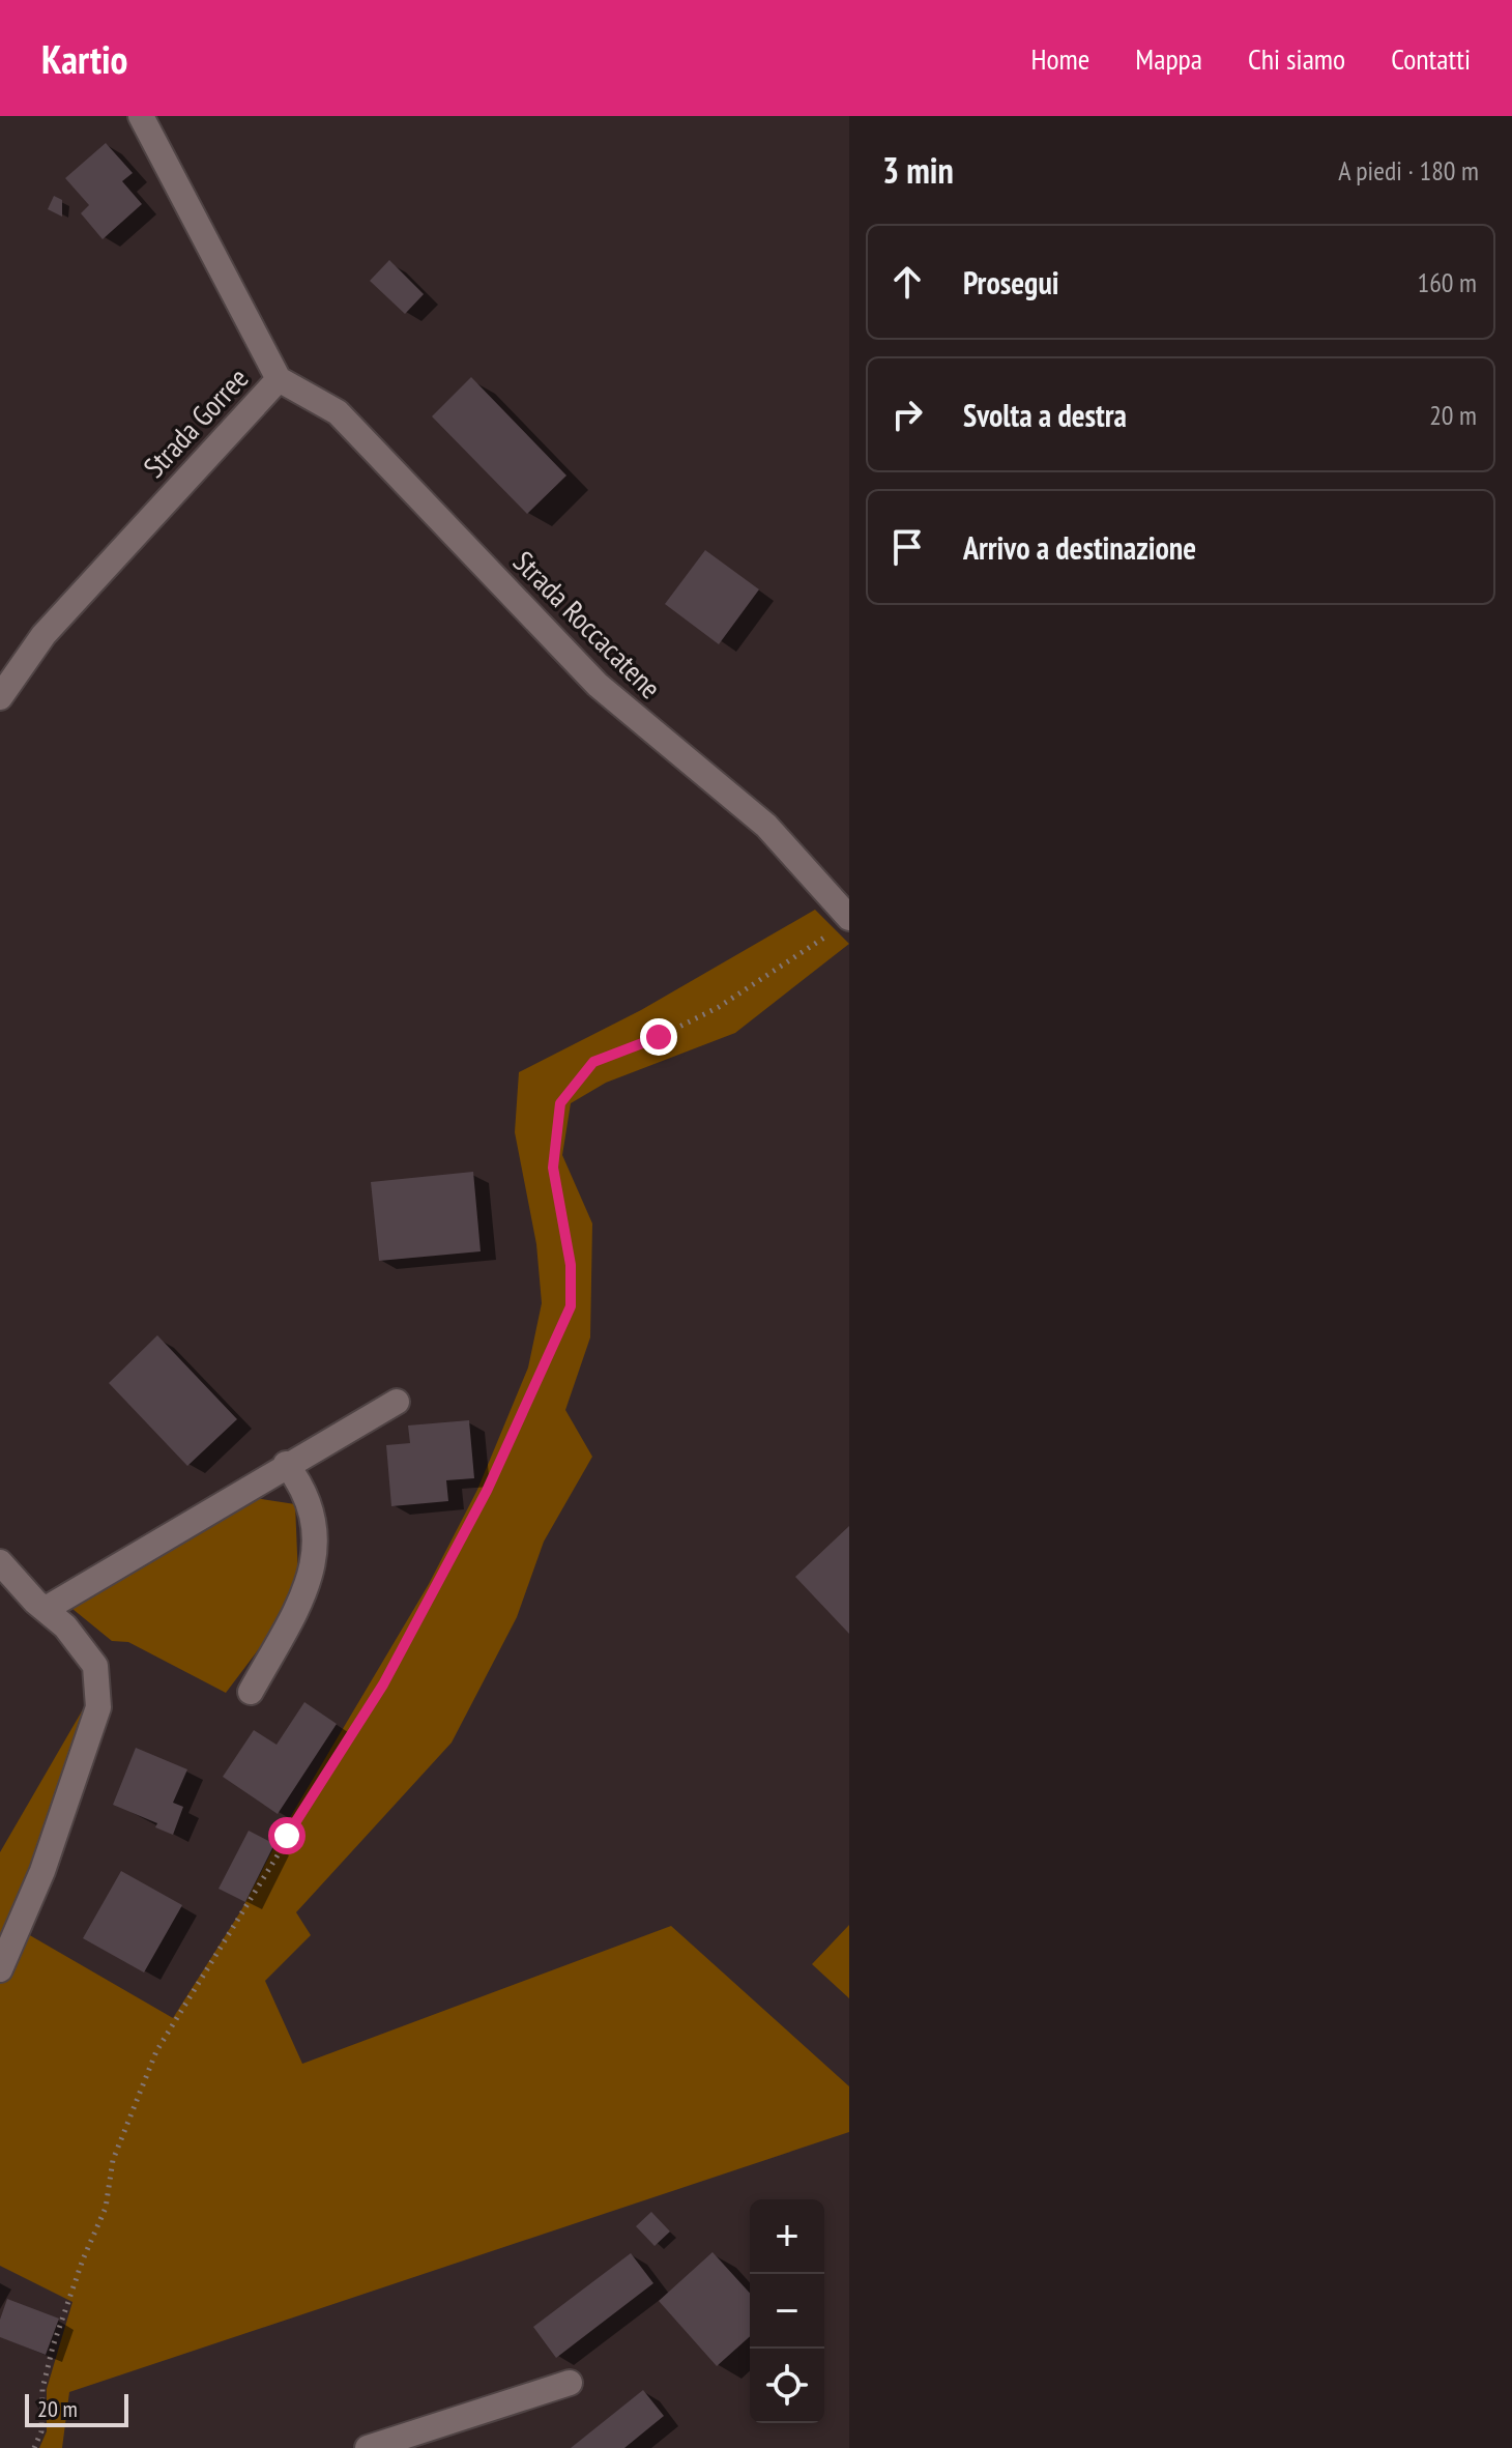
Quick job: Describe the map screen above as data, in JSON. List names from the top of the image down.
{
  "streets": {
    "street": ["Strada Gorree", "Strada Roccacatene"]
  },
  "crossings": [
    ["Strada Gorree", "Strada Roccacatene"]
  ],
  "scale_bar": "20 m",
  "page": {
    "header": "Kartio",
    "nav": [
      "Home",
      "Mappa",
      "Chi siamo",
      "Contatti"
    ],
    "heading": ["3 min", "A piedi · 180 m"],
    "list": [
      ["Prosegui", "160 m"],
      ["Svolta a destra", "20 m"],
      "Arrivo a destinazione"
    ],
    "map_buttons": ["+", "−"],
    "scale": "20 m"
  }
}
